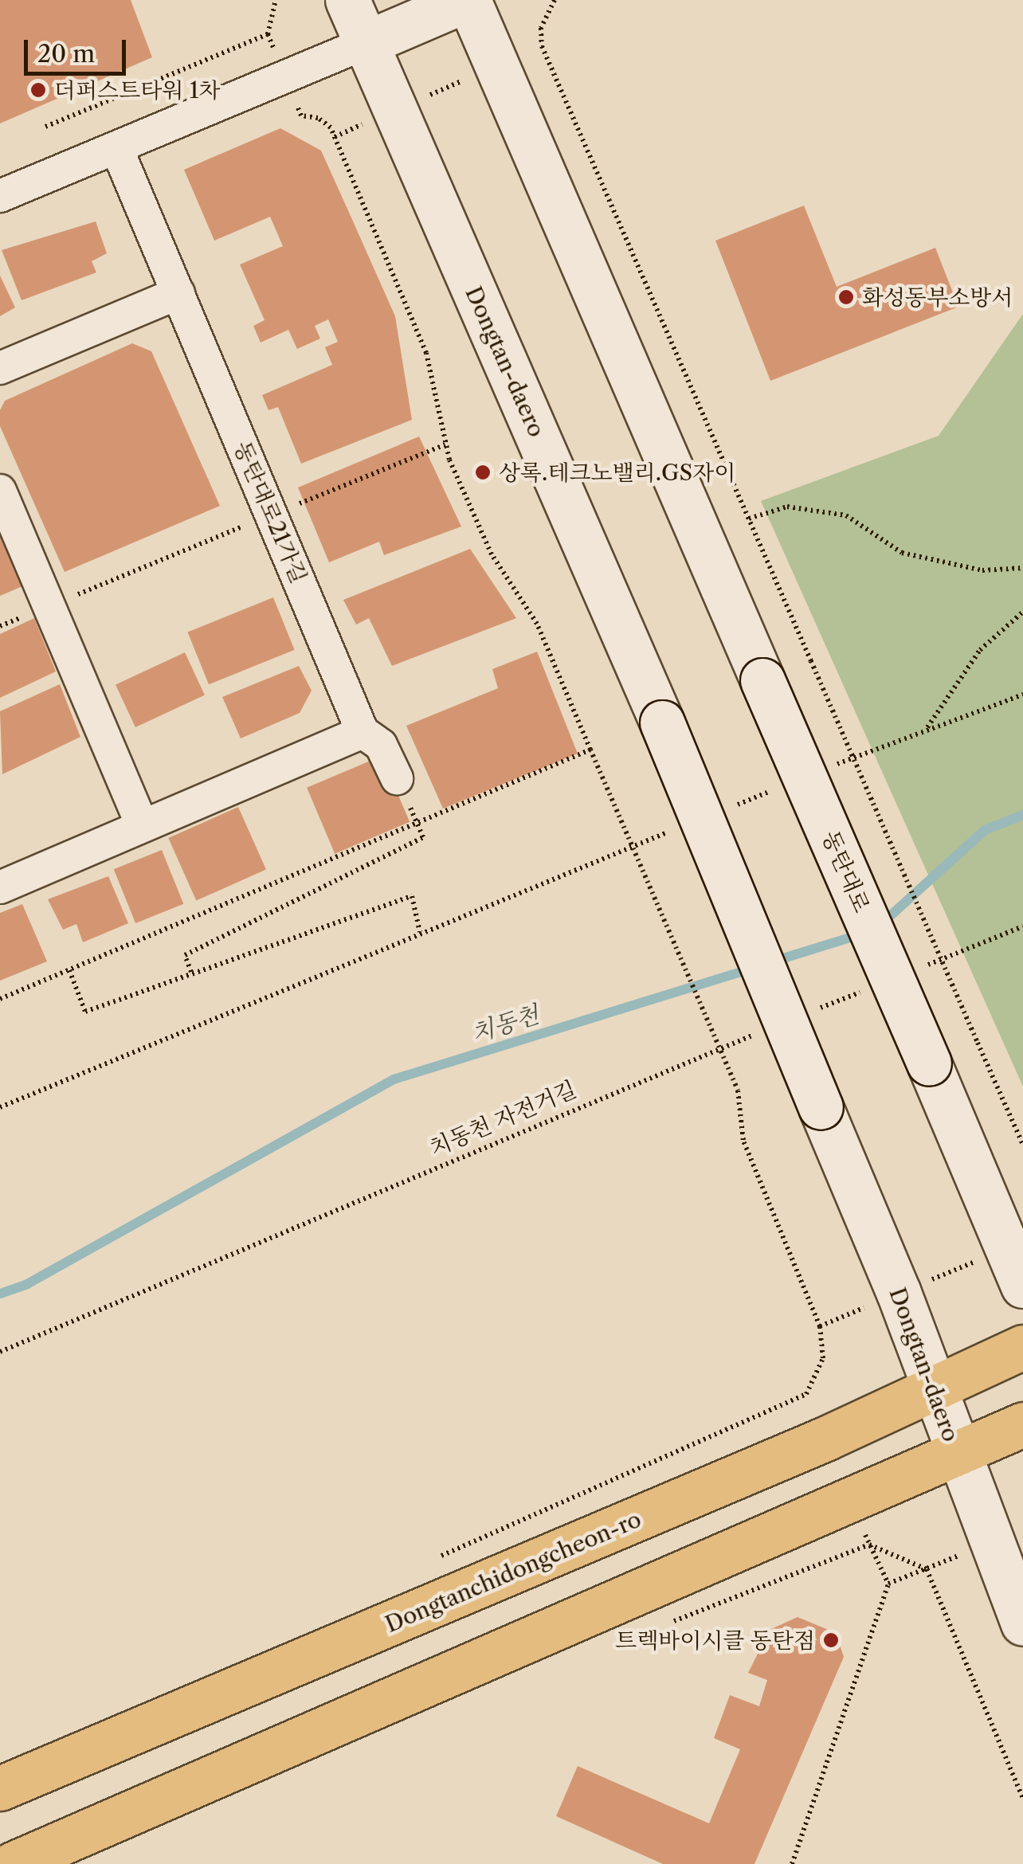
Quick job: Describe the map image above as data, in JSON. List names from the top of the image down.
{
  "streets": {
    "main road": ["Dongtan-daero", "동탄대로", "Dongtanchidongcheon-ro"],
    "street": ["동탄대로21가길"],
    "path": ["치동천 자전거길"]
  },
  "crossings": [
    ["Dongtan-daero", "Dongtanchidongcheon-ro"]
  ],
  "water": ["치동천"],
  "places": [
    "더퍼스트타워 1차",
    "화성동부소방서",
    "상록.테크노밸리.GS자이",
    "트렉바이시클 동탄점"
  ],
  "scale_bar": "20 m"
}
